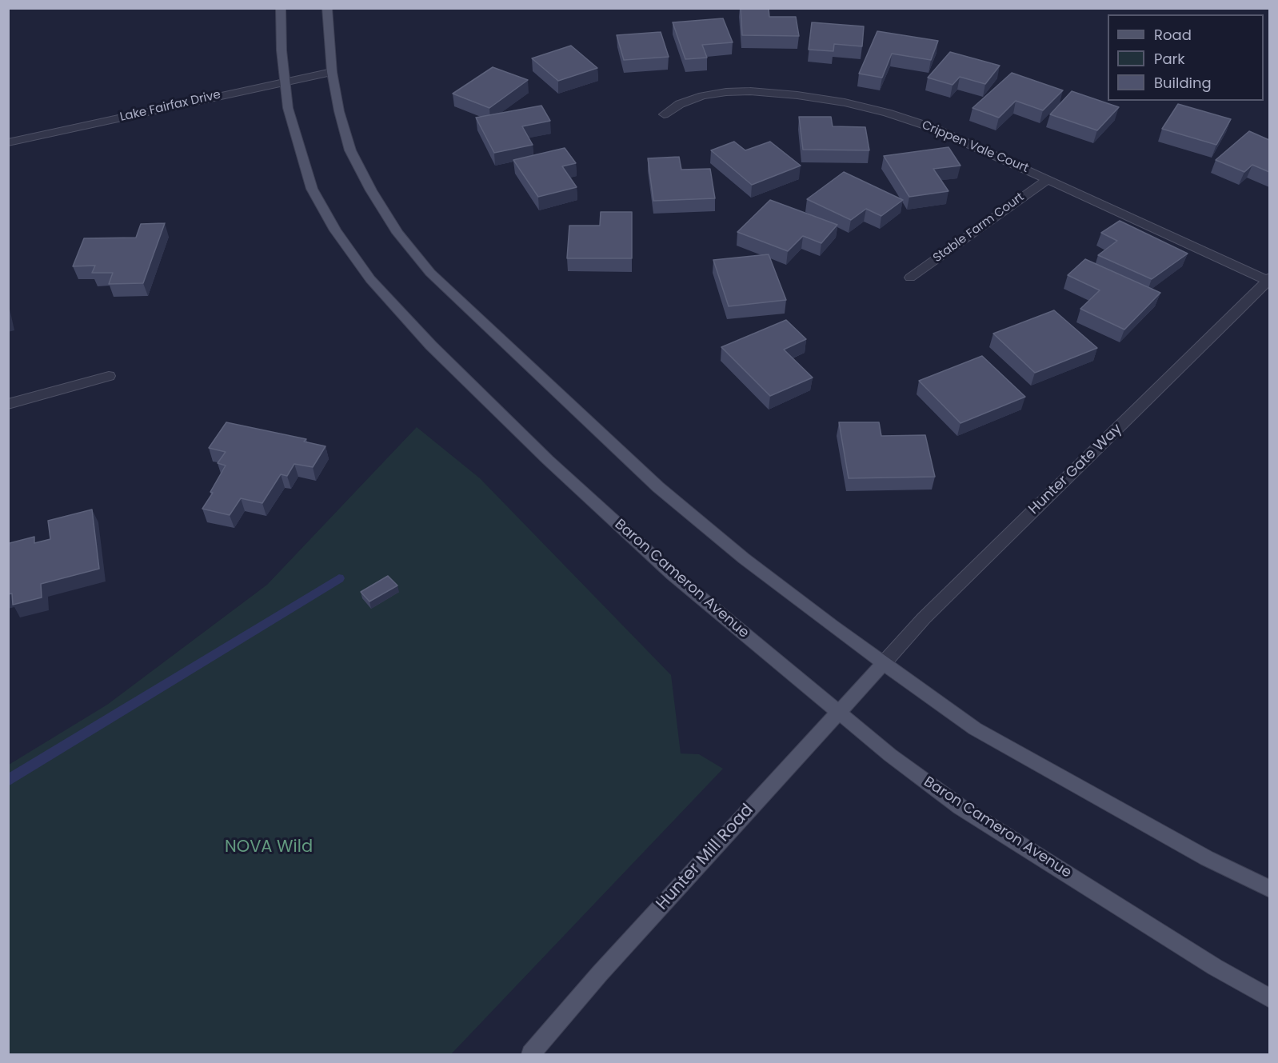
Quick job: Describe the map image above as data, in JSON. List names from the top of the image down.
{
  "streets": {
    "main road": ["Baron Cameron Avenue", "Hunter Mill Road"],
    "street": [
      "Lake Fairfax Drive",
      "Crippen Vale Court",
      "Stable Farm Court",
      "Hunter Gate Way"
    ]
  },
  "crossings": [
    ["Lake Fairfax Drive", "Baron Cameron Avenue"],
    ["Crippen Vale Court", "Stable Farm Court"],
    ["Crippen Vale Court", "Hunter Gate Way"],
    ["Hunter Gate Way", "Hunter Mill Road"],
    ["Baron Cameron Avenue", "Hunter Mill Road"]
  ],
  "parks": ["NOVA Wild"],
  "legend": ["Road", "Park", "Building"]
}
